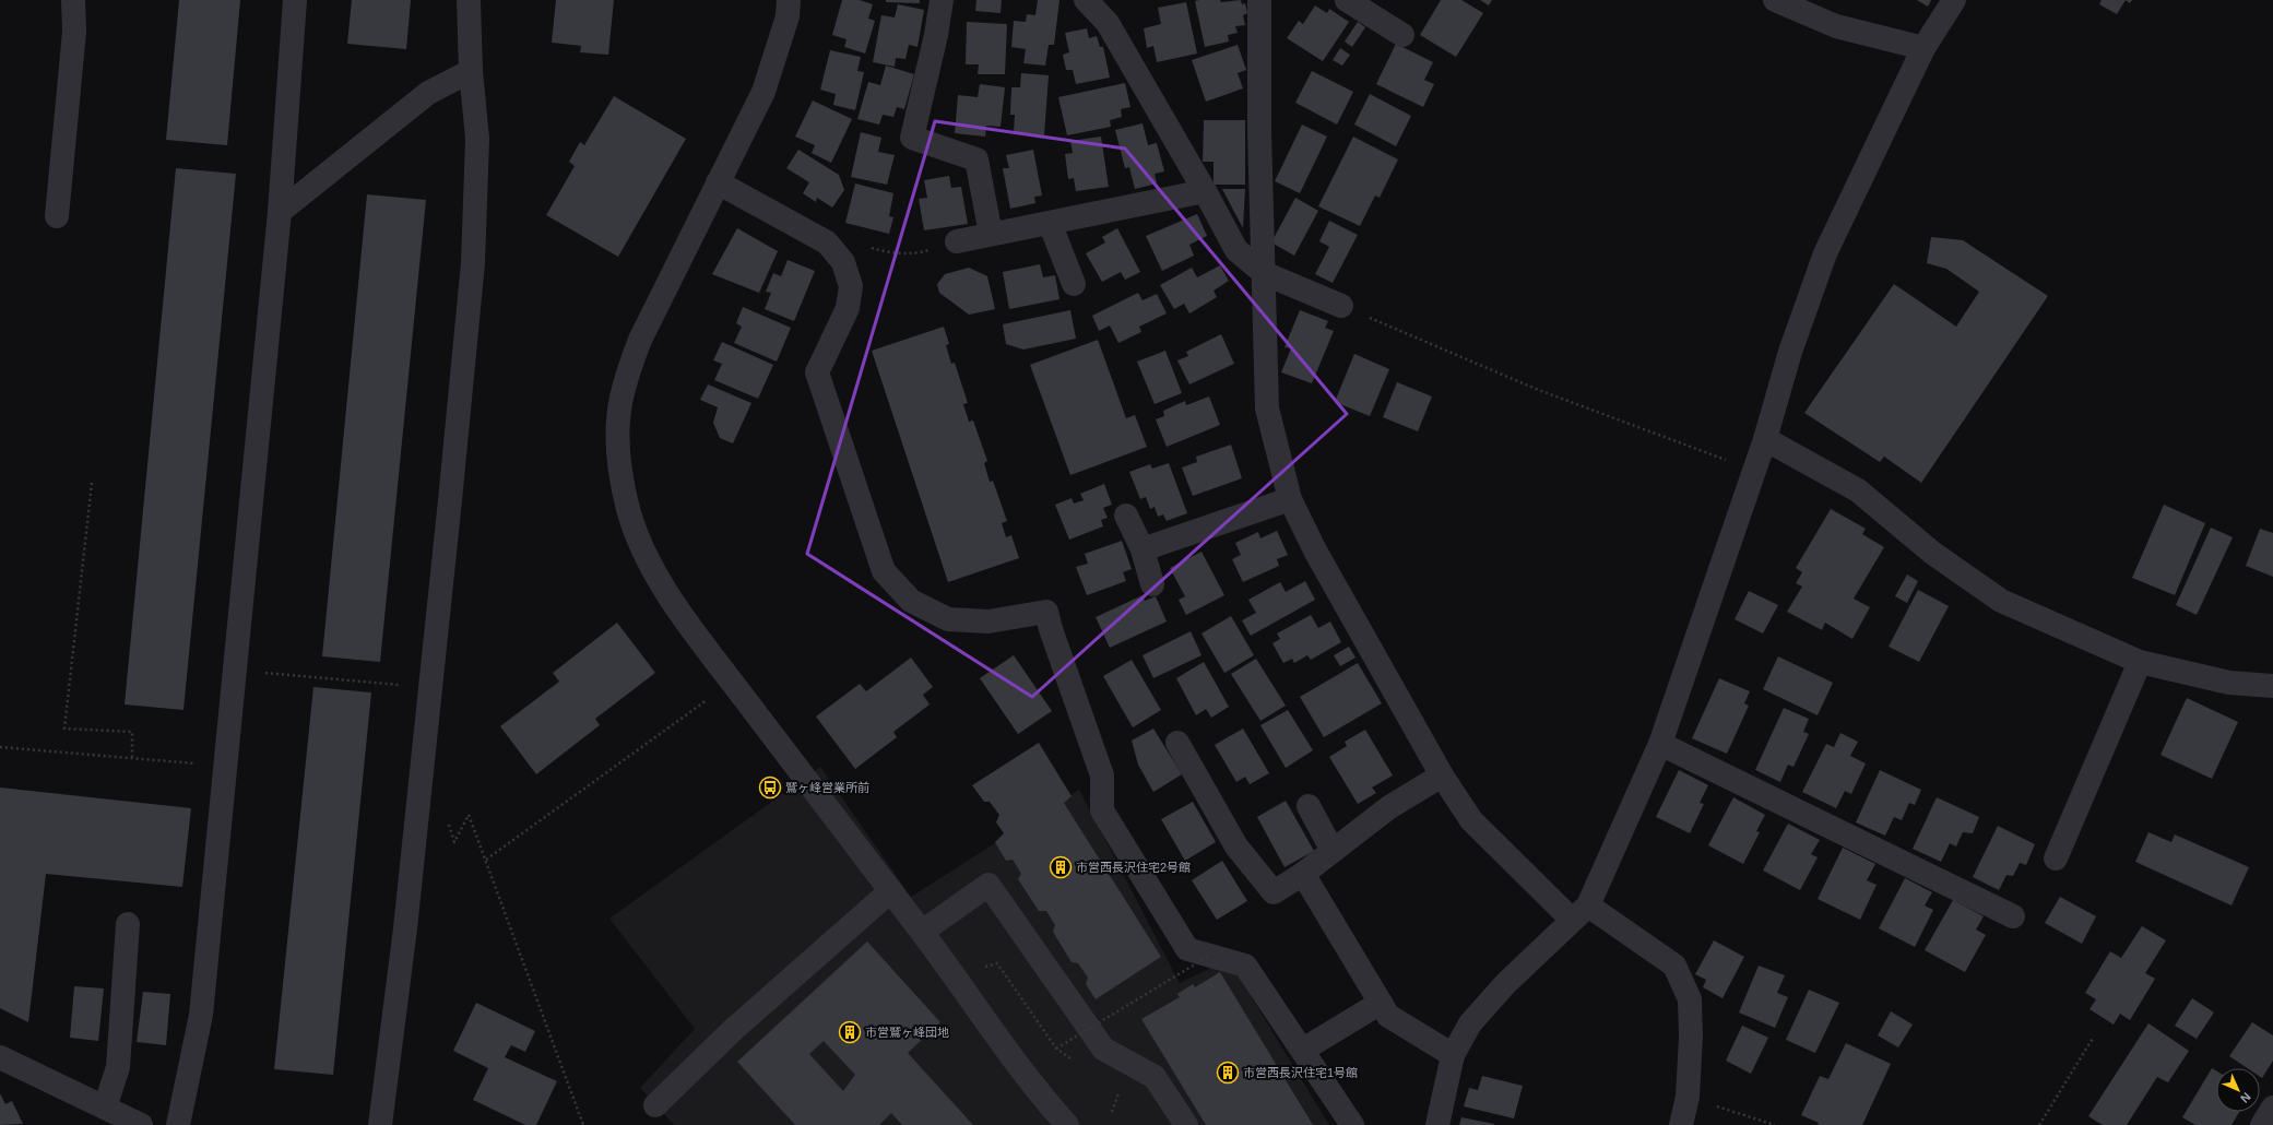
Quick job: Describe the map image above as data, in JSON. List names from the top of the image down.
{
  "places": {
    "bus stop": ["鷲ヶ峰営業所前"],
    "building": ["市営西長沢住宅2号館", "市営鷲ヶ峰団地", "市営西長沢住宅1号館"]
  },
  "north": "bottom right"
}
